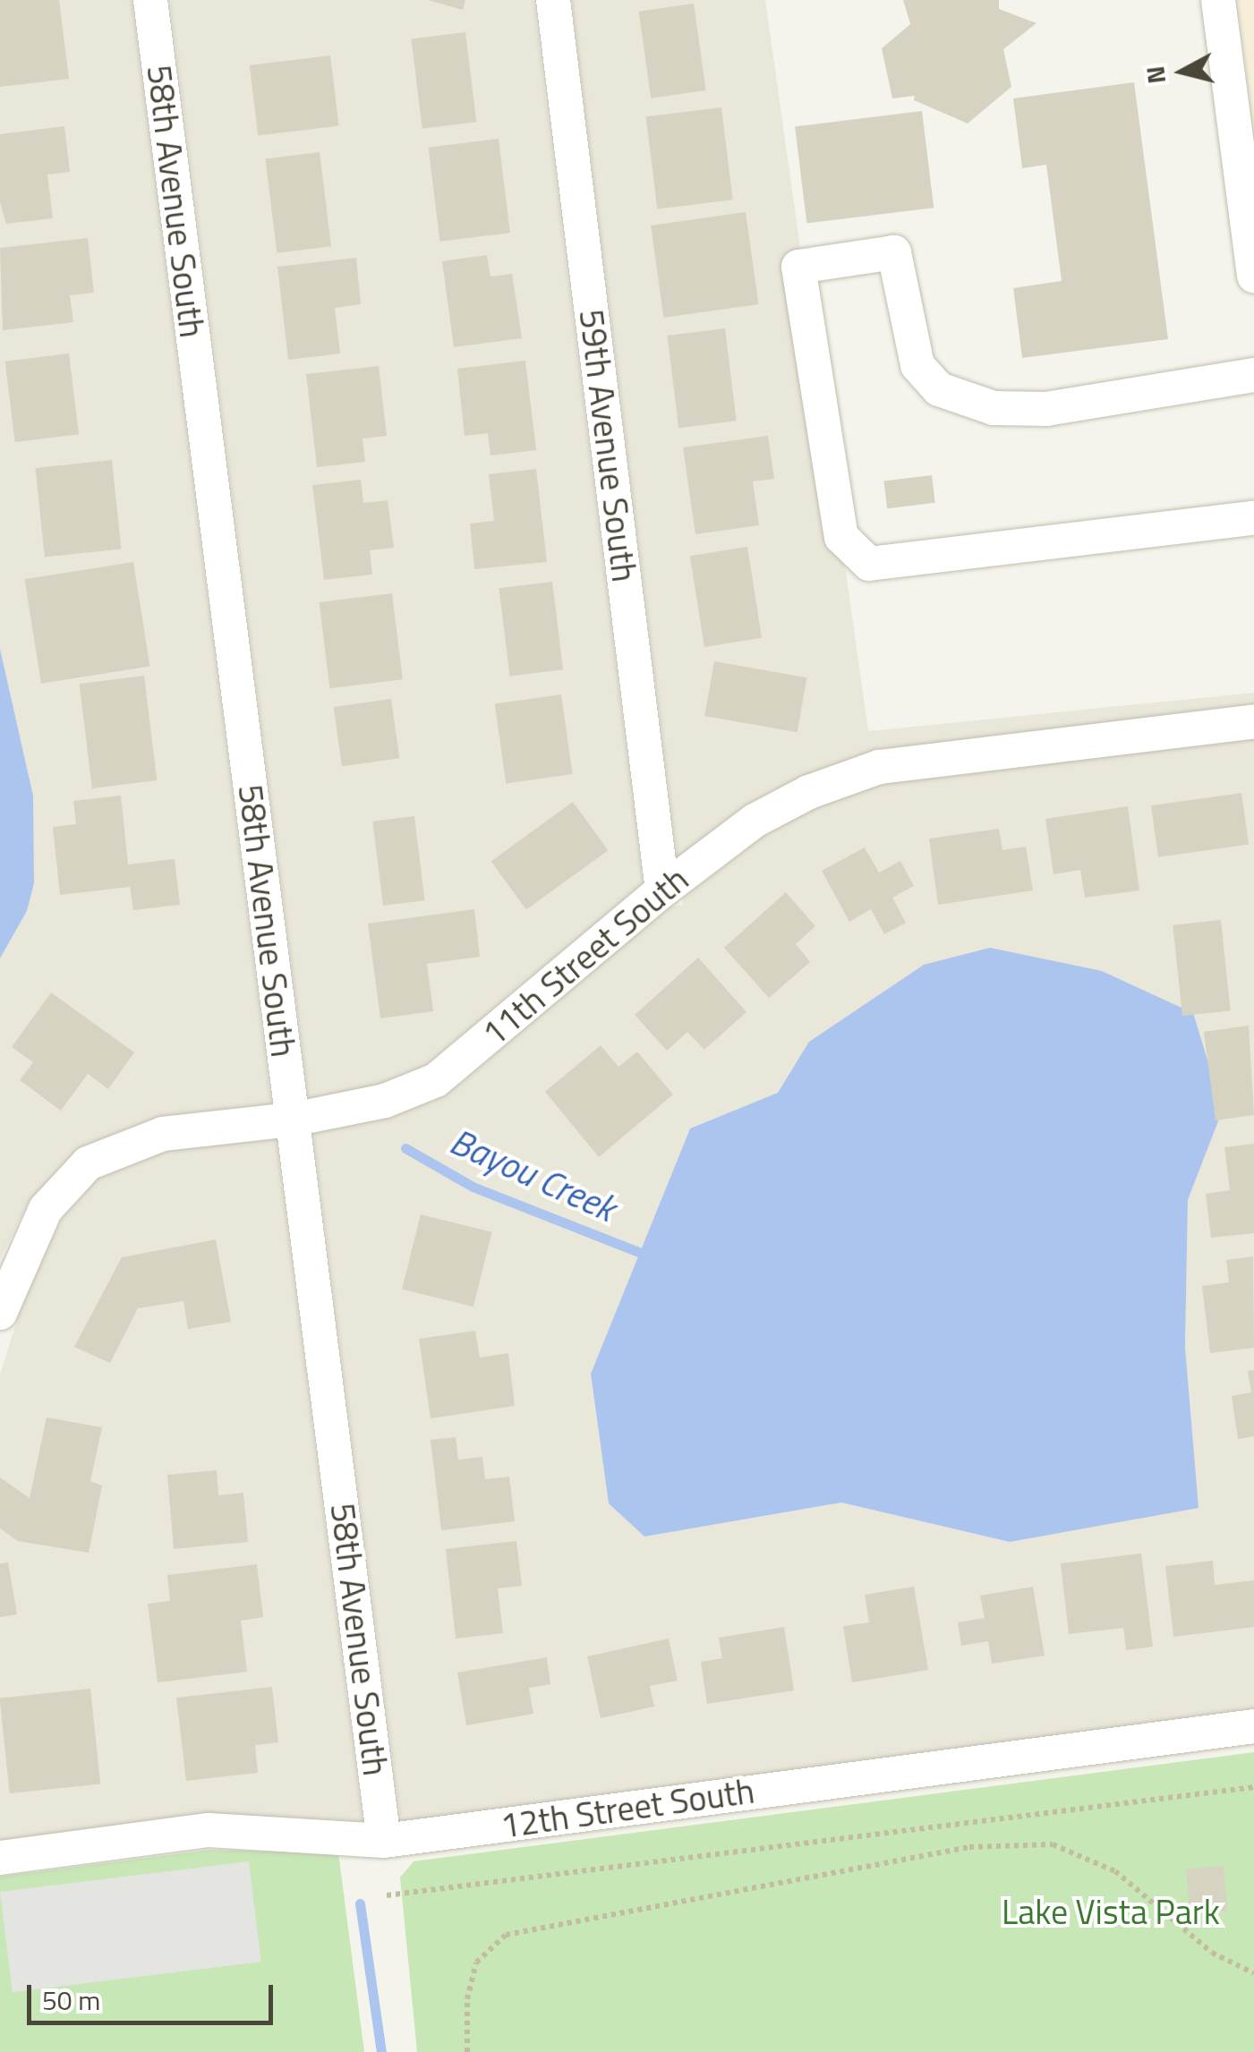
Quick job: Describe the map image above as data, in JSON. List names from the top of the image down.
{
  "streets": {
    "street": [
      "58th Avenue South",
      "59th Avenue South",
      "11th Street South",
      "12th Street South"
    ]
  },
  "crossings": [
    ["58th Avenue South", "11th Street South"],
    ["58th Avenue South", "12th Street South"],
    ["59th Avenue South", "11th Street South"]
  ],
  "water": ["Bayou Creek"],
  "parks": ["Lake Vista Park"],
  "scale_bar": "50 m",
  "north": "left"
}
